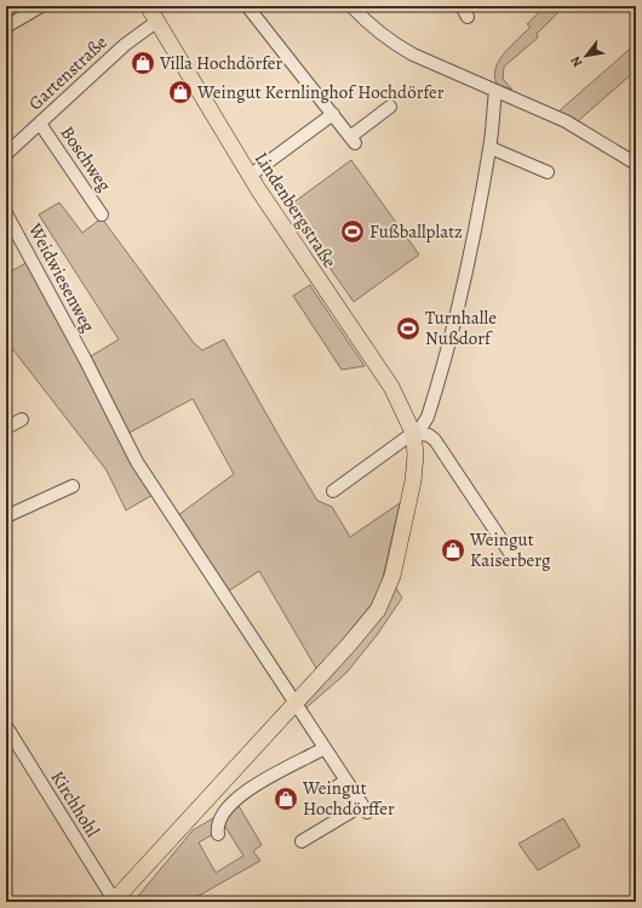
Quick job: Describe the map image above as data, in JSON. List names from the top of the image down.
{
  "streets": {
    "main road": ["Lindenbergstraße"],
    "street": [
      "Gartenstraße",
      "Boschweg",
      "Weidwiesenweg",
      "Kirchhohl"
    ]
  },
  "crossings": [
    ["Gartenstraße", "Boschweg"],
    ["Gartenstraße", "Lindenbergstraße"],
    ["Lindenbergstraße", "Weidwiesenweg"],
    ["Lindenbergstraße", "Kirchhohl"]
  ],
  "places": {
    "shop": [
      "Villa Hochdörfer",
      "Weingut Kernlinghof Hochdörfer",
      "Weingut Kaiserberg",
      "Weingut Hochdörffer"
    ],
    "sports": ["Fußballplatz", "Turnhalle Nußdorf"]
  },
  "north": "bottom left"
}
